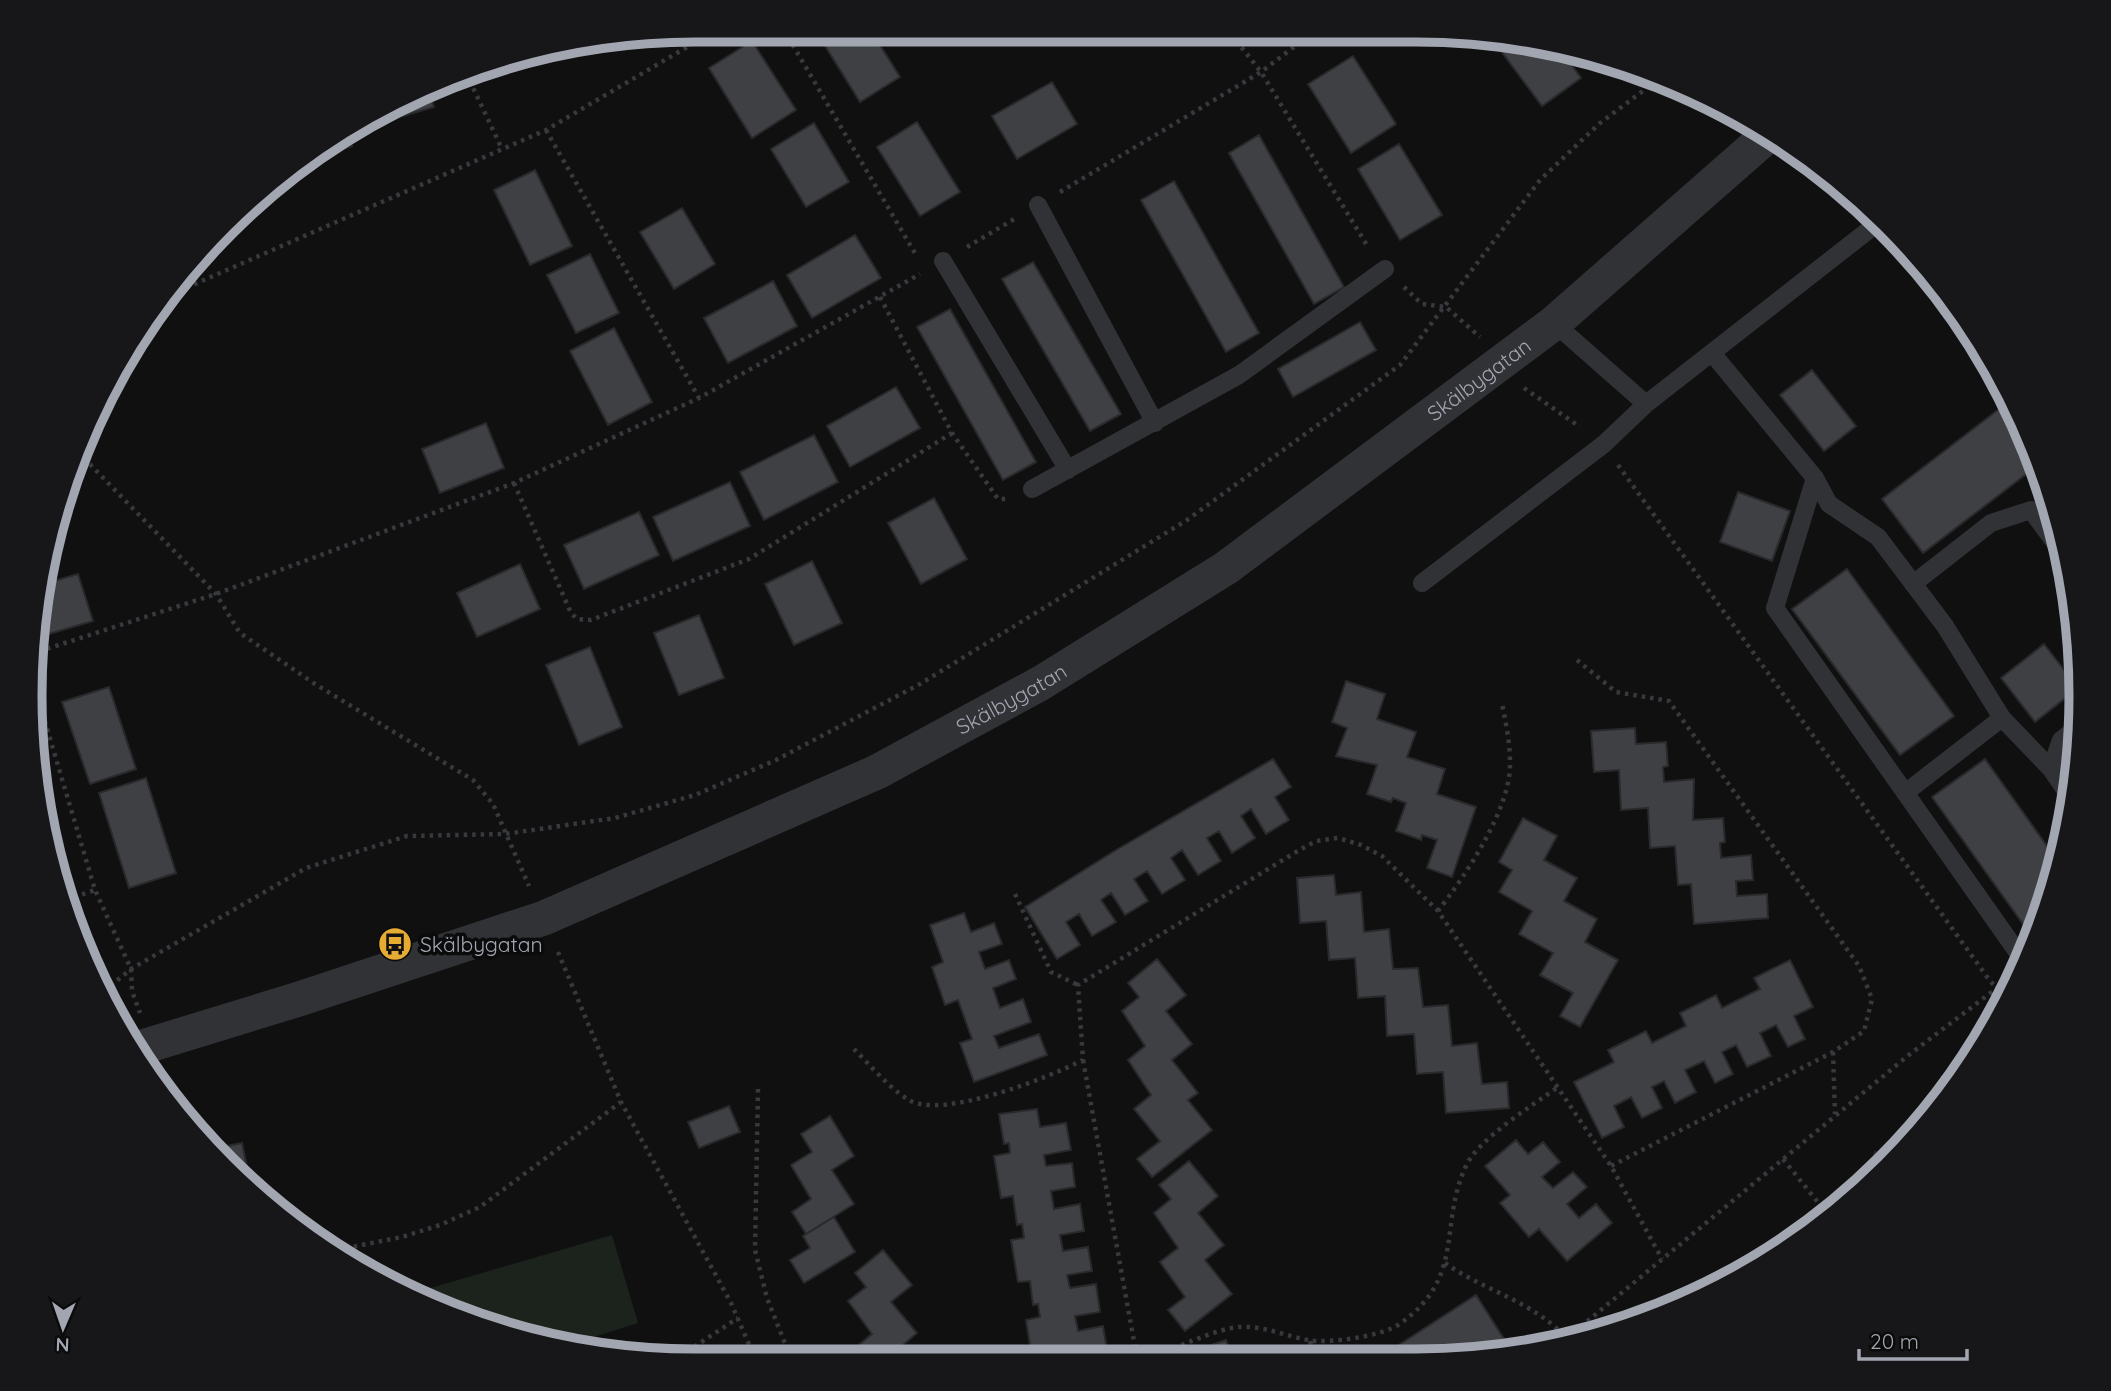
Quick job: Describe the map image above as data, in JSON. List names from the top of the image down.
{
  "streets": {
    "street": ["Skälbygatan"]
  },
  "places": {
    "bus stop": ["Skälbygatan"]
  },
  "scale_bar": "20 m",
  "north": "bottom"
}
